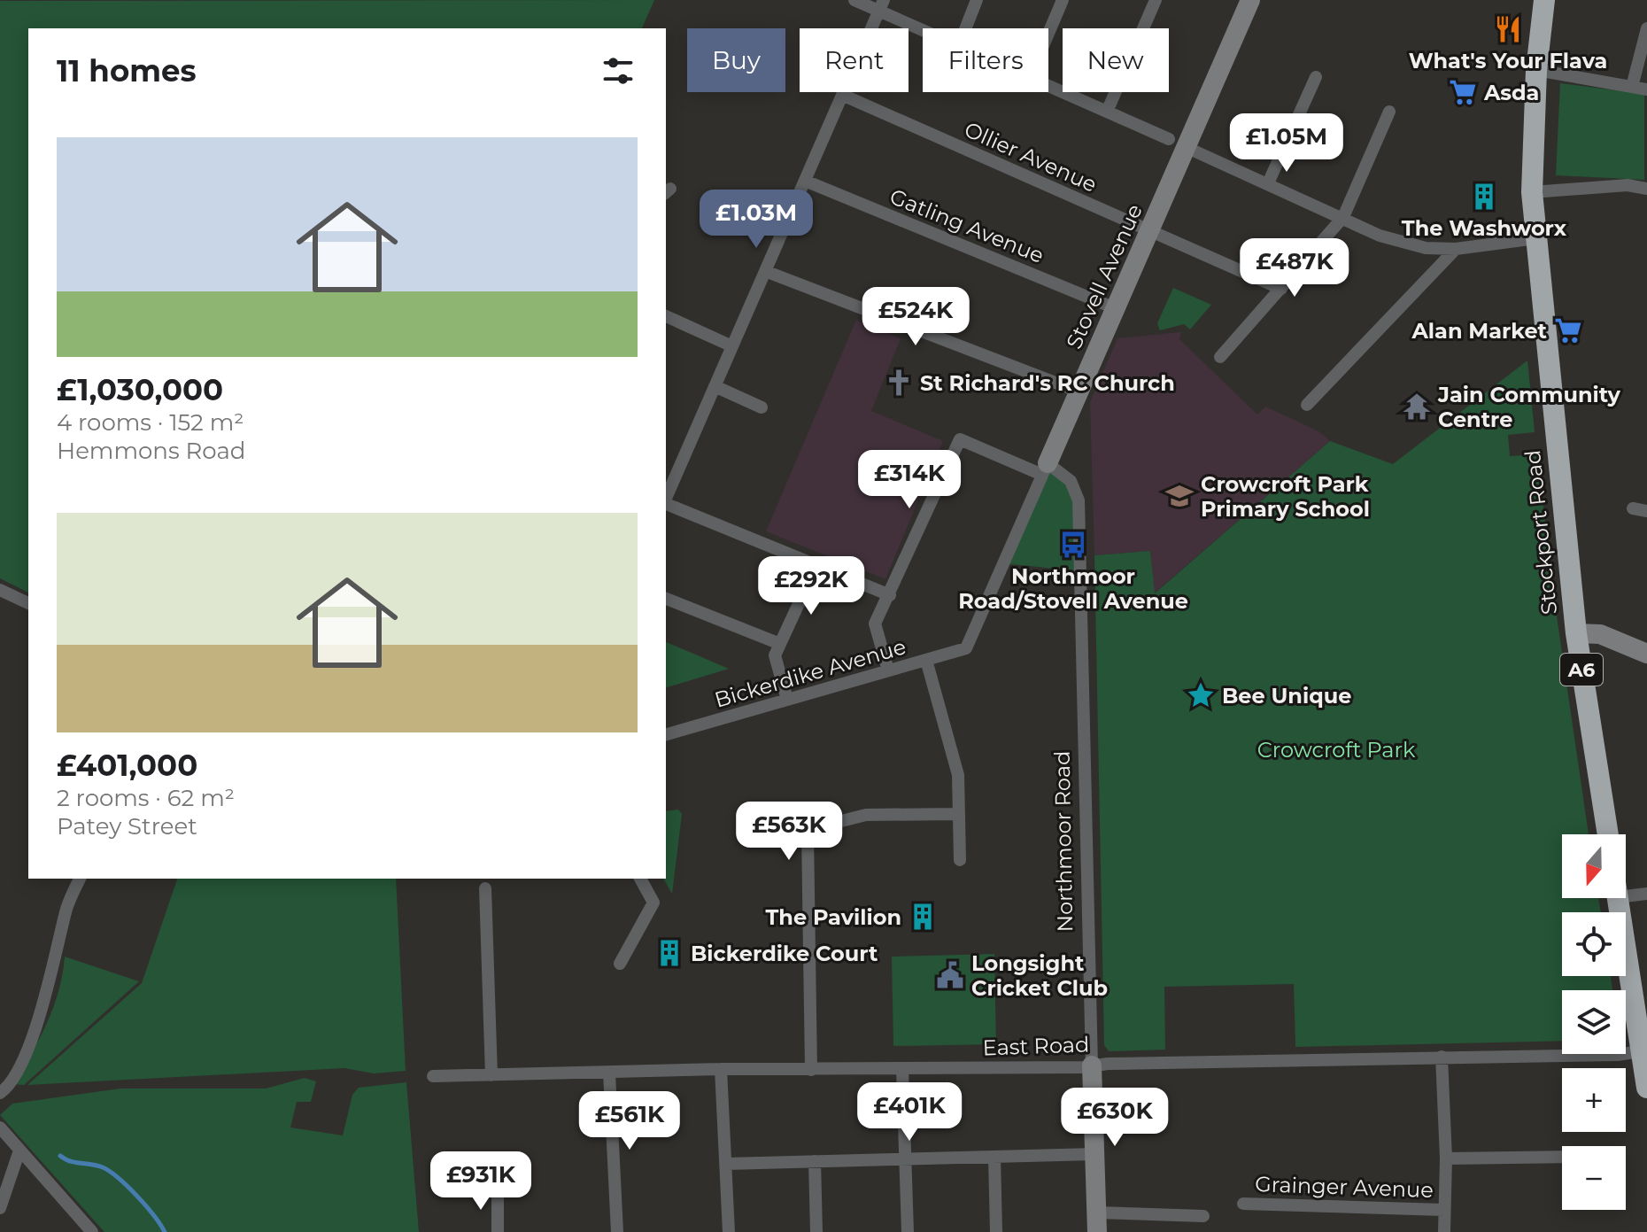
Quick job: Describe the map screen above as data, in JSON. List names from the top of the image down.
{
  "streets": {
    "highway": ["Stockport Road", "A6"],
    "street": [
      "Ollier Avenue",
      "Gatling Avenue",
      "Stovell Avenue",
      "Bickerdike Avenue",
      "Northmoor Road",
      "East Road",
      "Grainger Avenue"
    ]
  },
  "crossings": [
    ["Ollier Avenue", "Stovell Avenue"],
    ["Gatling Avenue", "Stovell Avenue"],
    ["Stovell Avenue", "Bickerdike Avenue"],
    ["Stovell Avenue", "Northmoor Road"],
    ["Northmoor Road", "East Road"]
  ],
  "parks": ["Crowcroft Park"],
  "places": {
    "restaurant": ["What's Your Flava"],
    "supermarket": ["Asda", "Alan Market"],
    "building": ["The Washworx", "The Pavilion", "Bickerdike Court"],
    "church": ["St Richard's RC Church"],
    "temple": ["Jain Community Centre"],
    "school or university": ["Crowcroft Park Primary School"],
    "bus stop": ["Northmoor Road/Stovell Avenue"],
    "place": ["Bee Unique"],
    "public building": ["Longsight Cricket Club"]
  },
  "north": "bottom",
  "page": {
    "chip": [
      "Buy",
      "Rent",
      "Filters",
      "New"
    ],
    "heading": "11 homes",
    "price": [
      "£1.05M",
      "£1.03M",
      "£487K",
      "£524K",
      "£314K",
      "£292K",
      "£563K",
      "£401K",
      "£630K",
      "£561K",
      "£931K"
    ],
    "list": [
      {
        "name": "£1,030,000",
        "note": "4 rooms · 152 m² · Hemmons Road"
      },
      {
        "name": "£401,000",
        "note": "2 rooms · 62 m² · Patey Street"
      }
    ],
    "map_buttons": ["+", "−"]
  }
}
